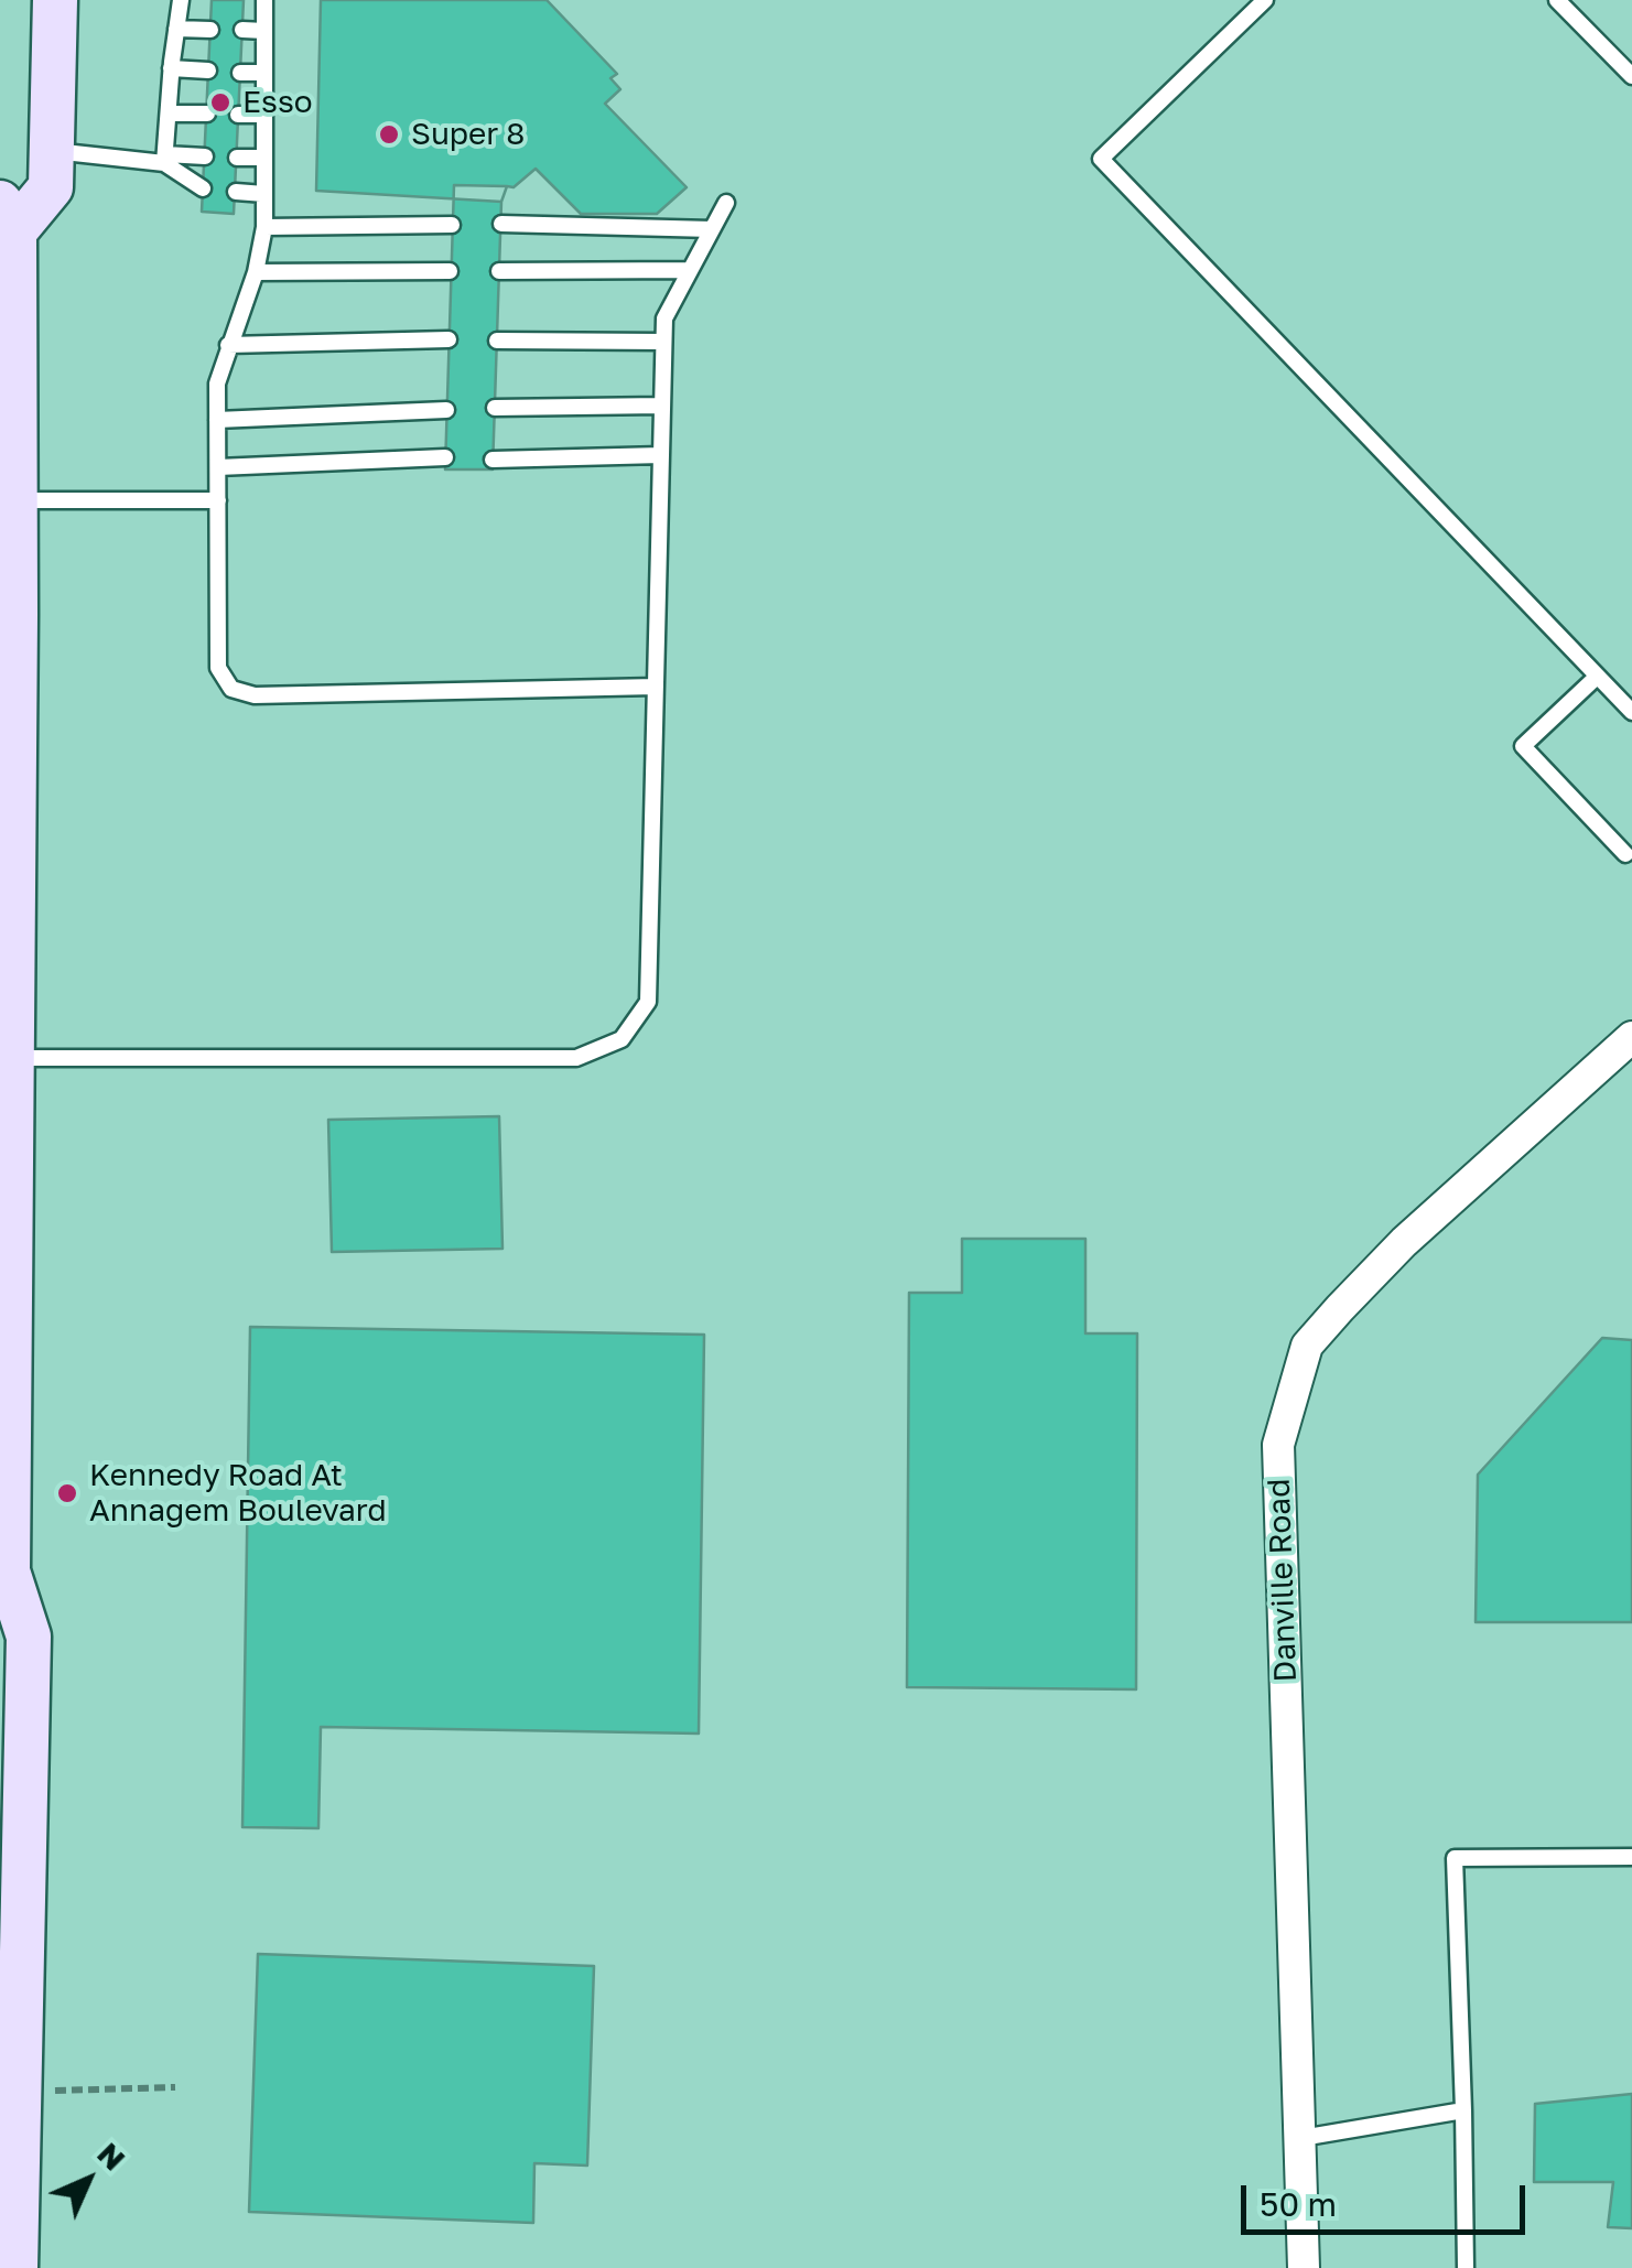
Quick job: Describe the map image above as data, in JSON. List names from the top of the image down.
{
  "streets": {
    "street": ["Danville Road"]
  },
  "places": ["Esso", "Super 8", "Kennedy Road At Annagem Boulevard"],
  "scale_bar": "50 m",
  "north": "top right"
}
